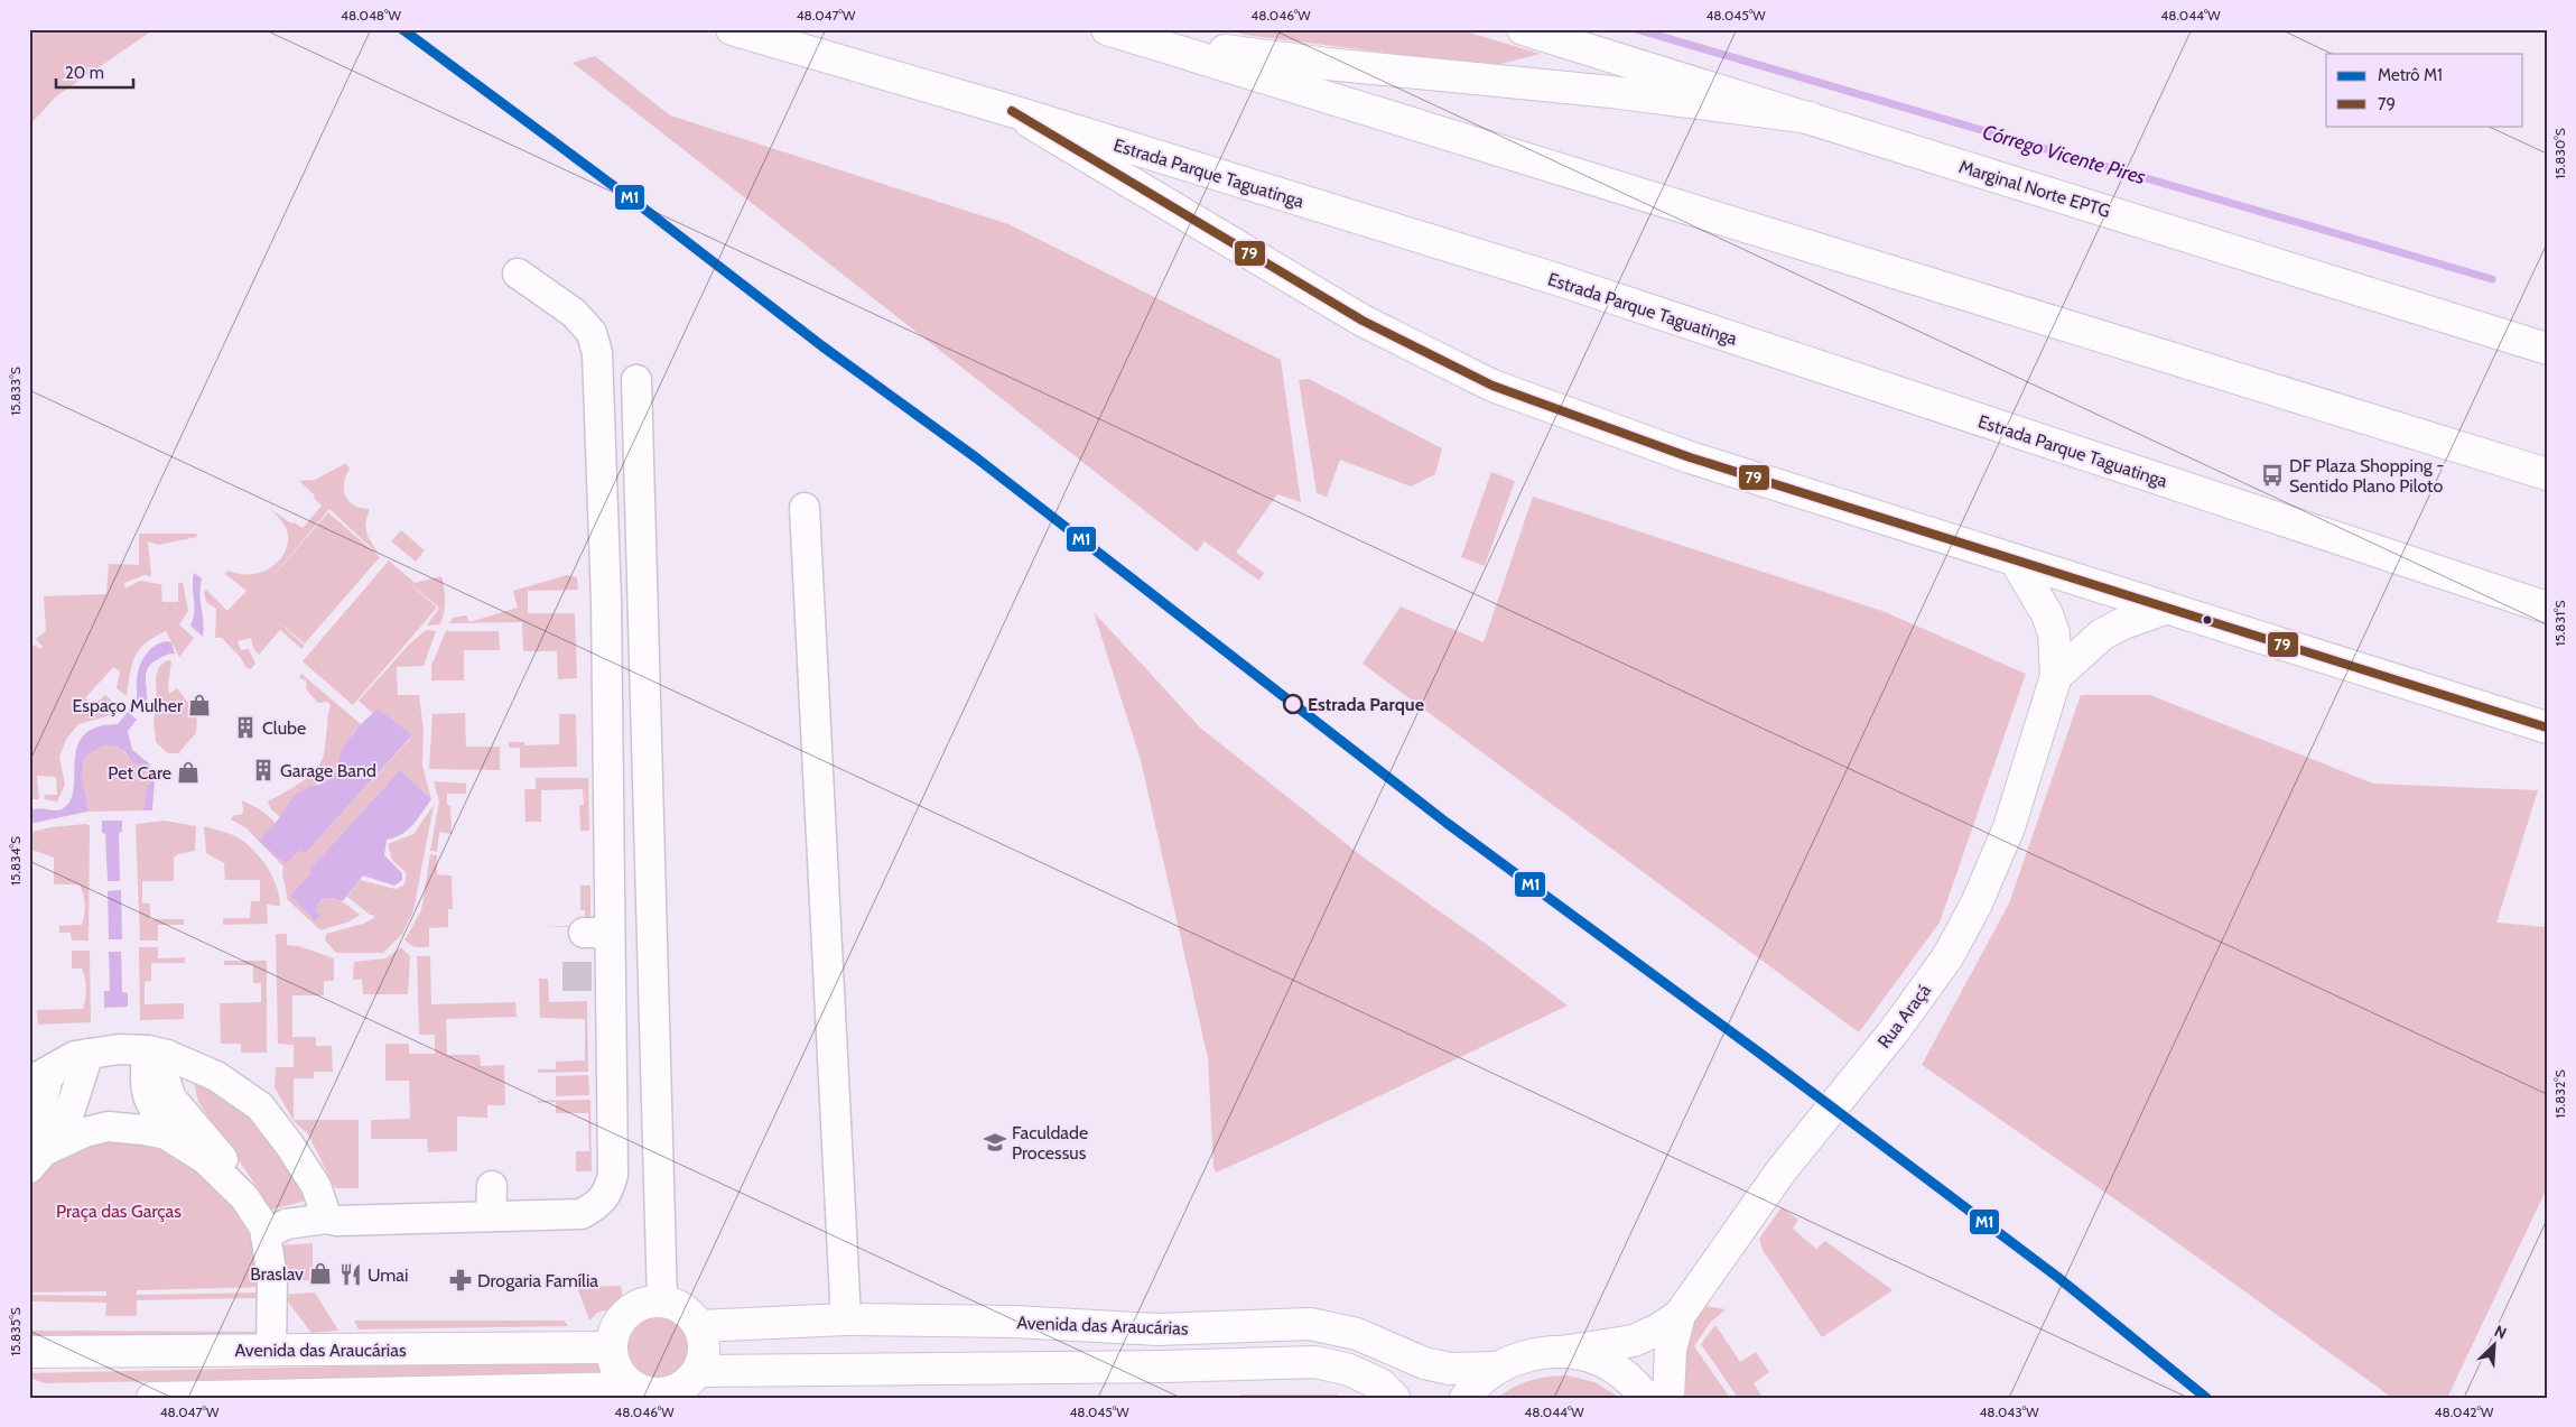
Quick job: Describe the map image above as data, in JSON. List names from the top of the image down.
{
  "streets": {
    "main road": [
      "Estrada Parque Taguatinga",
      "Marginal Norte EPTG",
      "Rua Araçá",
      "Avenida das Araucárias"
    ]
  },
  "water": ["Córrego Vicente Pires"],
  "parks": ["Praça das Garças"],
  "places": {
    "bus stop": ["DF Plaza Shopping - Sentido Plano Piloto"],
    "other": ["Estrada Parque"],
    "shop": ["Espaço Mulher", "Pet Care", "Braslav"],
    "building": ["Clube", "Garage Band"],
    "school or university": ["Faculdade Processus"],
    "restaurant": ["Umai"],
    "pharmacy": ["Drogaria Família"]
  },
  "lines": ["metro line M1", "transit line 79"],
  "legend": ["Metrô M1", "79"],
  "scale_bar": "20 m",
  "north": "top right",
  "coordinates": [
    "48.048°W",
    "48.047°W",
    "48.046°W",
    "48.045°W",
    "48.044°W",
    "15.830°S",
    "15.833°S",
    "15.831°S",
    "15.834°S",
    "15.832°S",
    "15.835°S",
    "48.043°W",
    "48.042°W"
  ]
}
